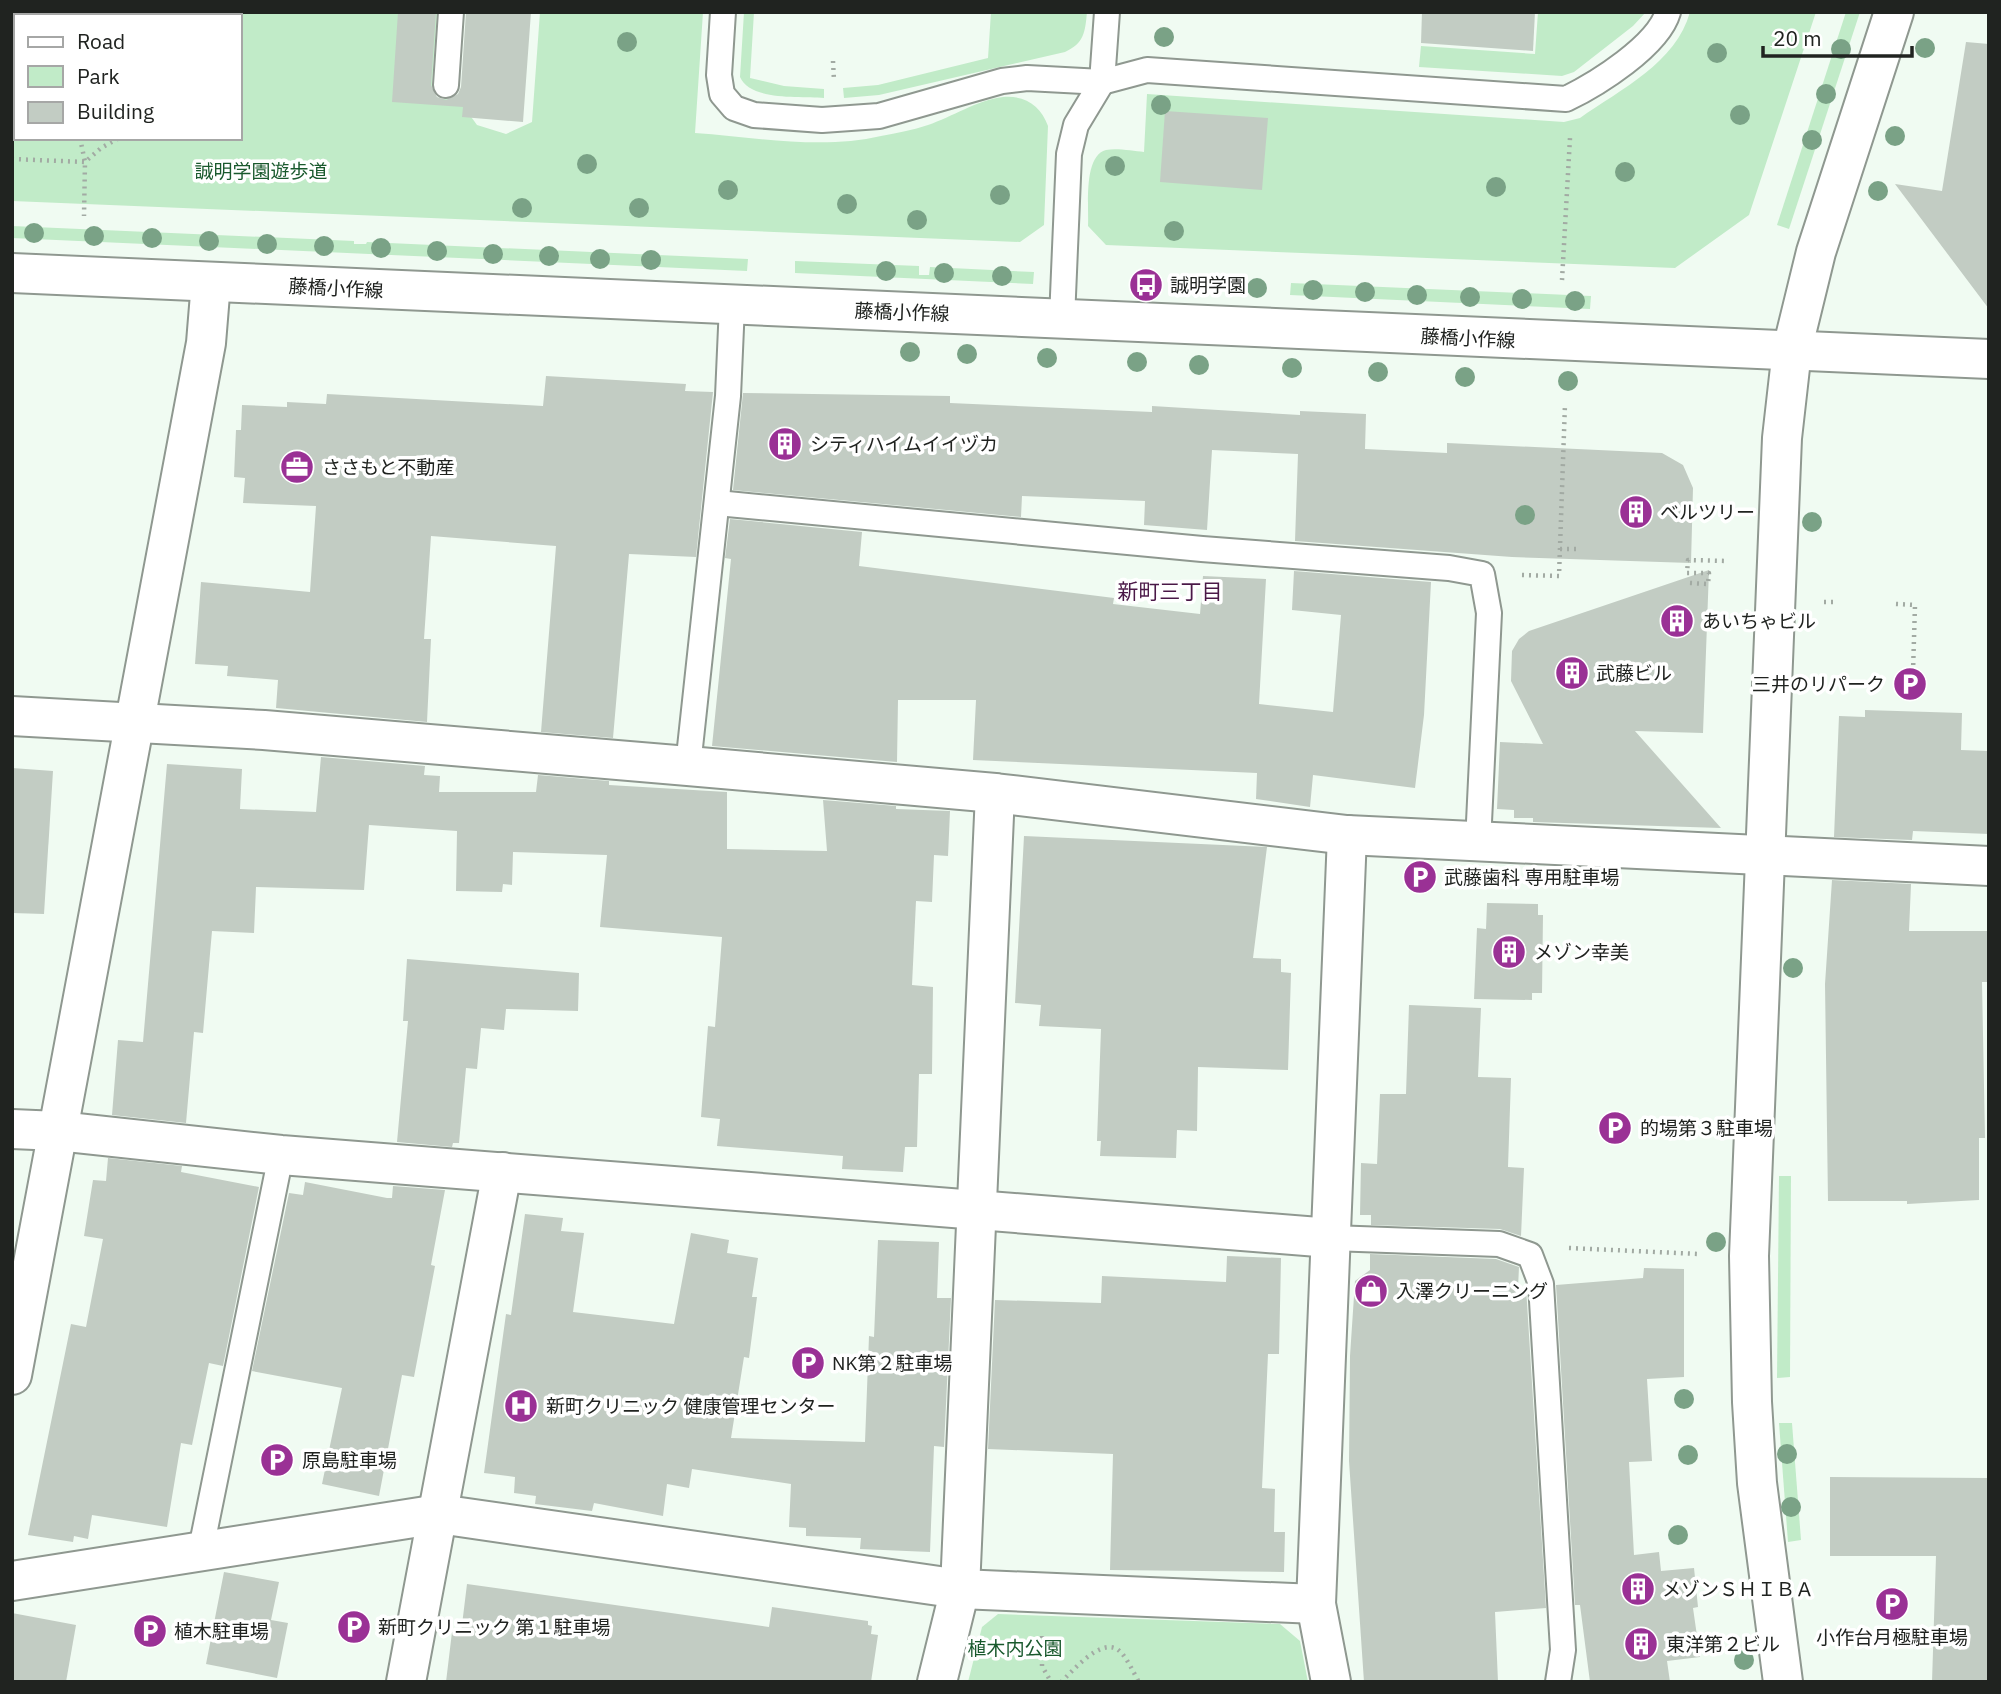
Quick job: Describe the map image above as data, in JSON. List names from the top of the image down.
{
  "streets": {
    "street": ["藤橋小作線"]
  },
  "districts": ["新町三丁目"],
  "parks": ["誠明学園遊歩道", "植木内公園"],
  "places": {
    "bus stop": ["誠明学園"],
    "building": [
      "シティハイムイイヅカ",
      "ベルツリー",
      "あいちゃビル",
      "武藤ビル",
      "メゾン幸美",
      "メゾンＳＨＩＢＡ",
      "東洋第２ビル"
    ],
    "office": ["ささもと不動産"],
    "parking": [
      "三井のリパーク",
      "武藤歯科 専用駐車場",
      "的場第３駐車場",
      "NK第２駐車場",
      "原島駐車場",
      "小作台月極駐車場",
      "新町クリニック 第１駐車場",
      "植木駐車場"
    ],
    "shop": ["入澤クリーニング"],
    "hospital": ["新町クリニック 健康管理センター"]
  },
  "legend": ["Road", "Park", "Building"],
  "scale_bar": "20 m"
}
